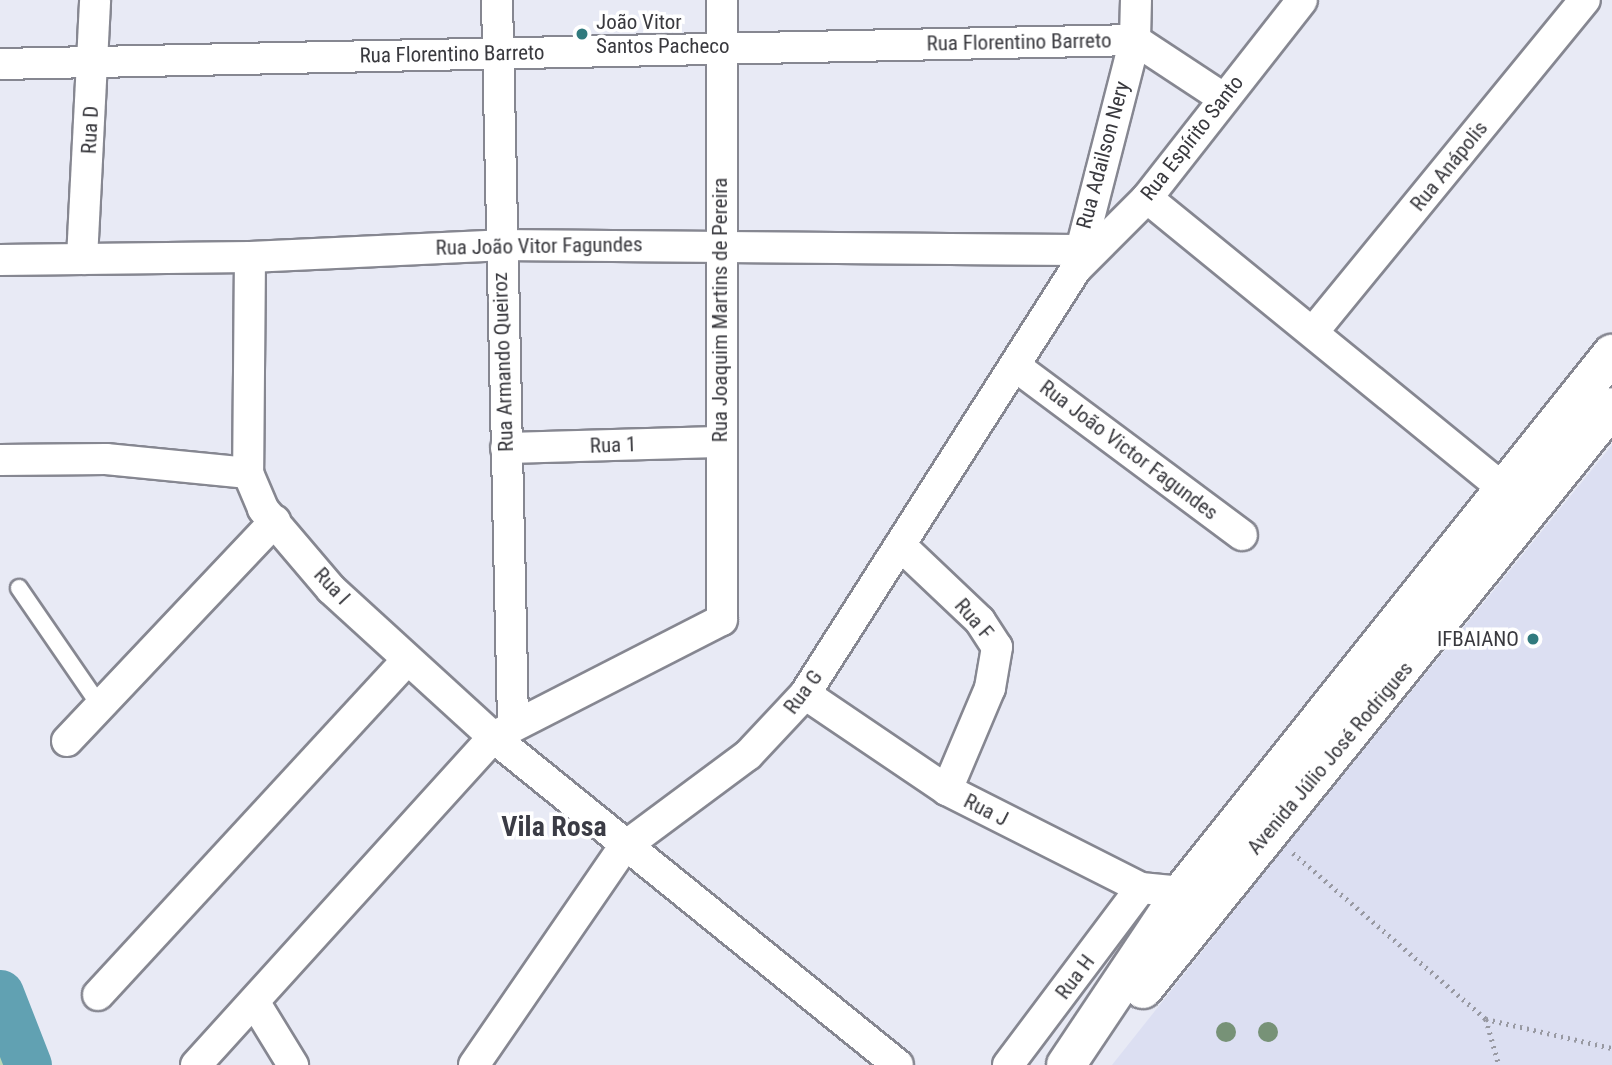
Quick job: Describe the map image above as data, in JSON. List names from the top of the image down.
{
  "streets": {
    "main road": ["Avenida Júlio José Rodrigues"],
    "street": [
      "Rua Florentino Barreto",
      "Rua D",
      "Rua Espírito Santo",
      "Rua Adailson Nery",
      "Rua Anápolis",
      "Rua João Vitor Fagundes",
      "Rua Joaquim Martins de Pereira",
      "Rua Armando Queiroz",
      "Rua 1",
      "Rua João Victor Fagundes",
      "Rua I",
      "Rua F",
      "Rua G",
      "Rua J",
      "Rua H"
    ]
  },
  "crossings": [
    ["Rua Florentino Barreto", "Rua D"],
    ["Rua Florentino Barreto", "Rua Espírito Santo"],
    ["Rua Florentino Barreto", "Rua Adailson Nery"],
    ["Rua Florentino Barreto", "Rua Joaquim Martins de Pereira"],
    ["Rua Florentino Barreto", "Rua Armando Queiroz"],
    ["Rua D", "Rua João Vitor Fagundes"],
    ["Rua Espírito Santo", "Rua Adailson Nery"],
    ["Rua Espírito Santo", "Rua João Vitor Fagundes"],
    ["Rua Espírito Santo", "Rua G"],
    ["Rua Adailson Nery", "Rua João Vitor Fagundes"],
    ["Rua Adailson Nery", "Rua G"],
    ["Rua João Vitor Fagundes", "Rua Joaquim Martins de Pereira"],
    ["Rua João Vitor Fagundes", "Rua Armando Queiroz"],
    ["Rua João Vitor Fagundes", "Rua G"],
    ["Rua Joaquim Martins de Pereira", "Rua Armando Queiroz"],
    ["Rua Joaquim Martins de Pereira", "Rua 1"],
    ["Rua Joaquim Martins de Pereira", "Rua I"],
    ["Rua Armando Queiroz", "Rua 1"],
    ["Rua Armando Queiroz", "Rua I"],
    ["Rua João Victor Fagundes", "Rua G"],
    ["Rua I", "Rua G"],
    ["Rua F", "Rua G"],
    ["Rua F", "Rua J"],
    ["Rua G", "Rua J"],
    ["Avenida Júlio José Rodrigues", "Rua J"],
    ["Rua J", "Rua H"]
  ],
  "districts": ["Vila Rosa"],
  "places": ["João Vitor Santos Pacheco", "IFBAIANO"]
}
